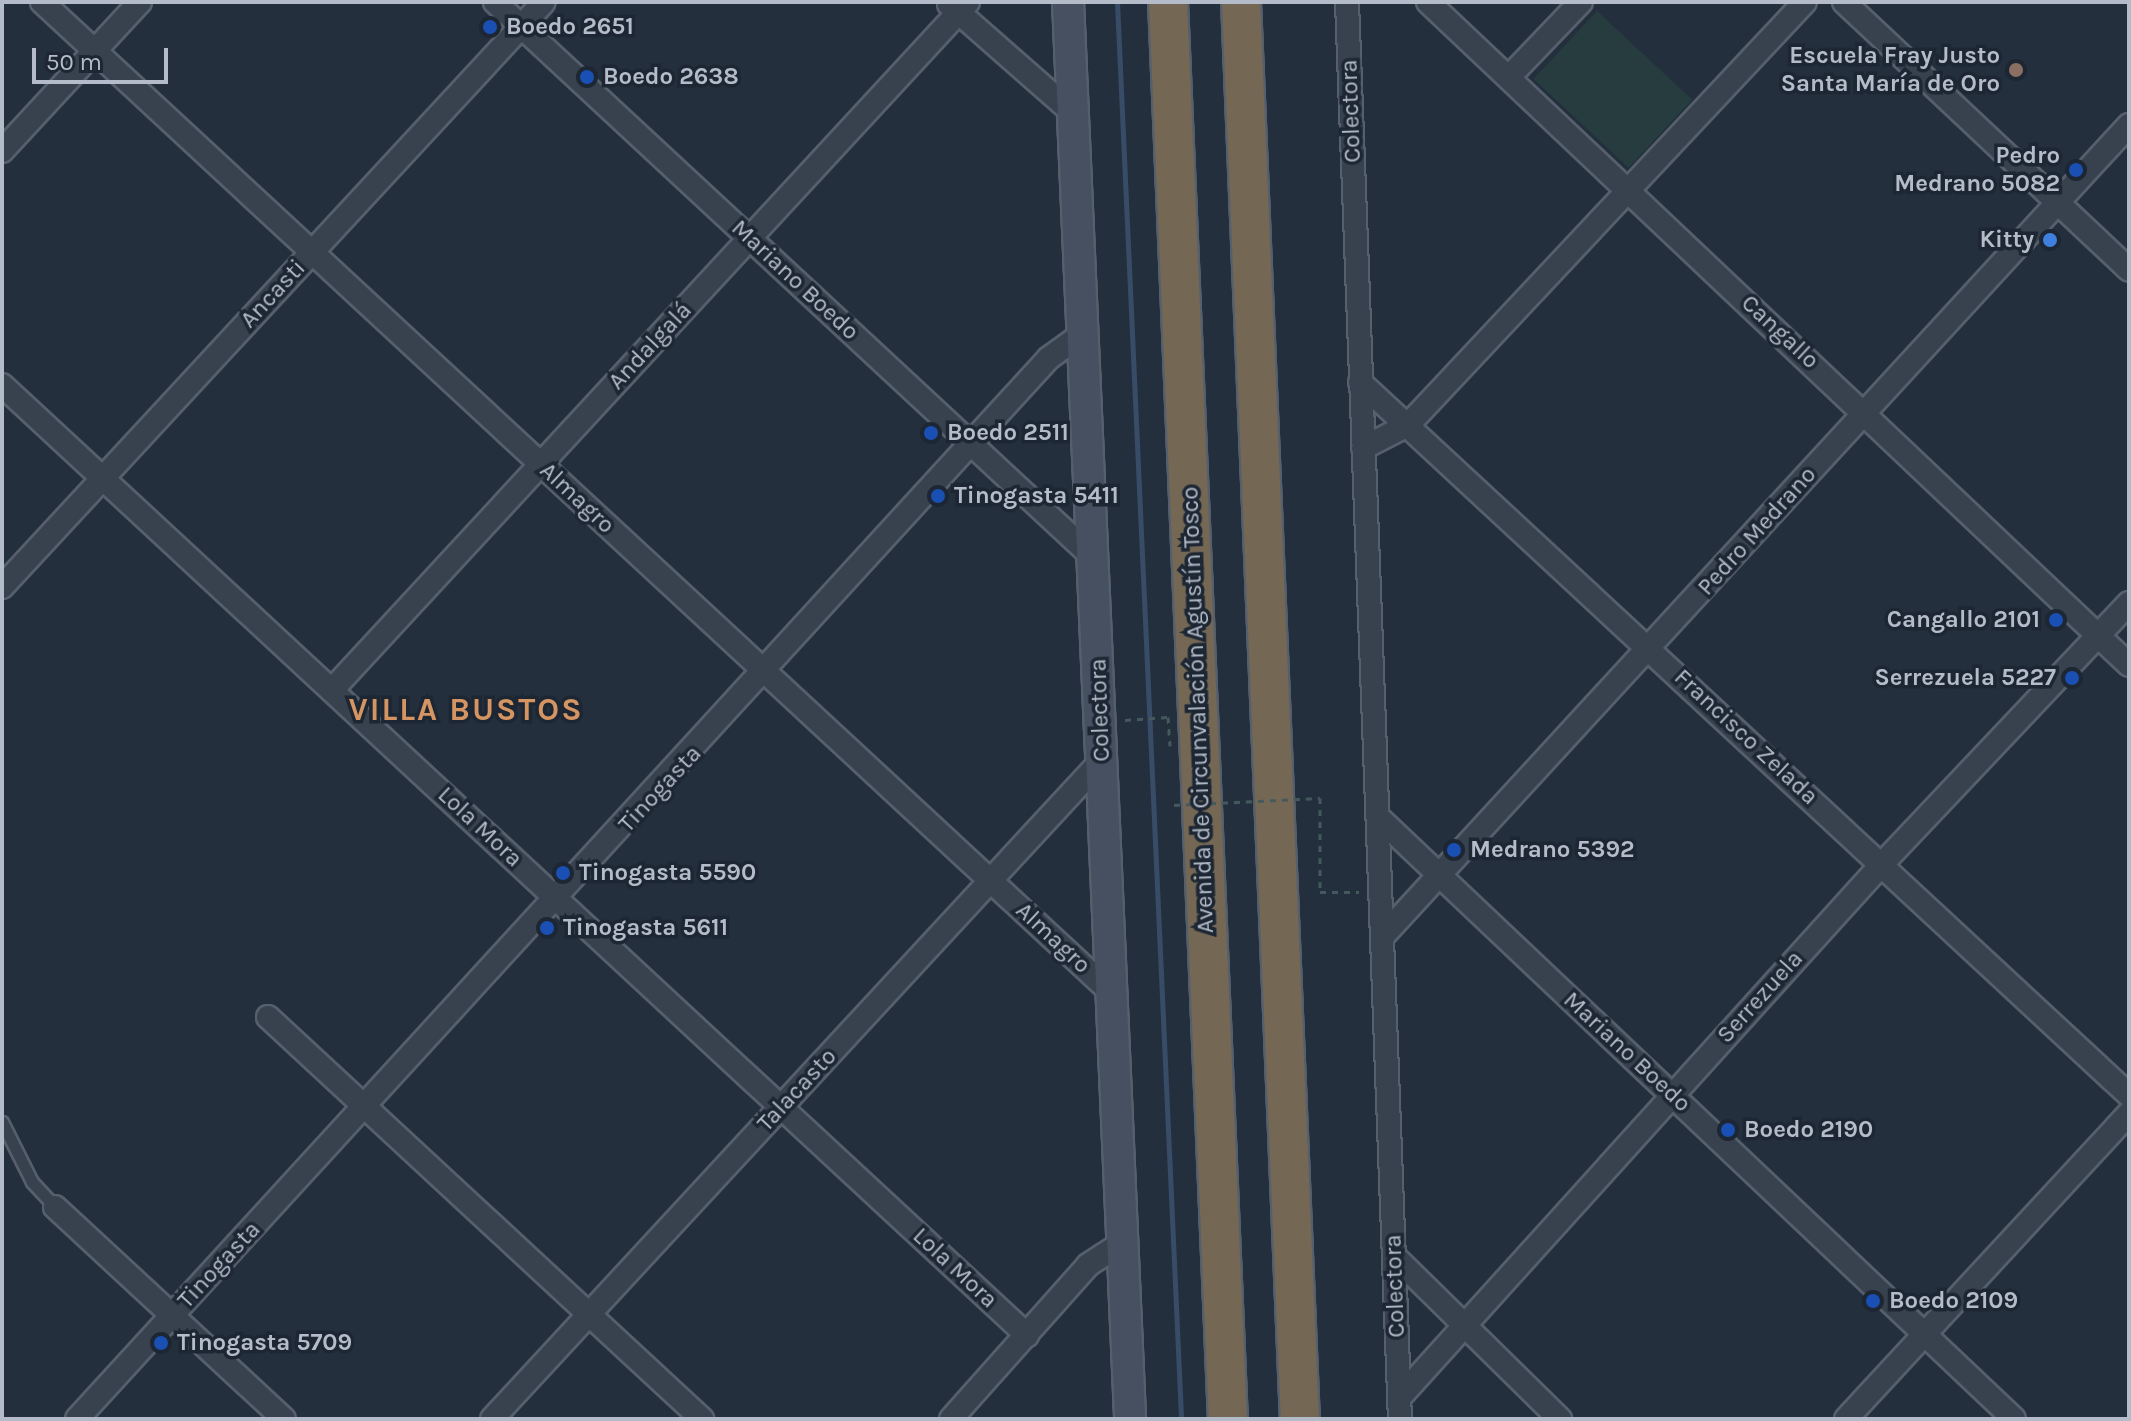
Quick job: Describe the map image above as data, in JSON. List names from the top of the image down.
{
  "streets": {
    "highway": ["Avenida de Circunvalación Agustín Tosco"],
    "street": [
      "Colectora",
      "Mariano Boedo",
      "Ancasti",
      "Cangallo",
      "Andalgalá",
      "Almagro",
      "Pedro Medrano",
      "Francisco Zelada",
      "Tinogasta",
      "Lola Mora",
      "Serrezuela",
      "Talacasto"
    ]
  },
  "crossings": [
    ["Colectora", "Mariano Boedo"],
    ["Colectora", "Almagro"],
    ["Colectora", "Pedro Medrano"],
    ["Colectora", "Francisco Zelada"],
    ["Colectora", "Tinogasta"],
    ["Colectora", "Serrezuela"],
    ["Colectora", "Talacasto"],
    ["Mariano Boedo", "Ancasti"],
    ["Mariano Boedo", "Andalgalá"],
    ["Mariano Boedo", "Pedro Medrano"],
    ["Mariano Boedo", "Tinogasta"],
    ["Mariano Boedo", "Serrezuela"],
    ["Ancasti", "Almagro"],
    ["Ancasti", "Lola Mora"],
    ["Cangallo", "Pedro Medrano"],
    ["Cangallo", "Serrezuela"],
    ["Andalgalá", "Almagro"],
    ["Andalgalá", "Lola Mora"],
    ["Almagro", "Tinogasta"],
    ["Almagro", "Talacasto"],
    ["Pedro Medrano", "Francisco Zelada"],
    ["Francisco Zelada", "Serrezuela"],
    ["Tinogasta", "Lola Mora"],
    ["Lola Mora", "Talacasto"]
  ],
  "districts": ["VILLA BUSTOS"],
  "places": [
    "Boedo 2651",
    "Escuela Fray Justo Santa María de Oro",
    "Boedo 2638",
    "Pedro Medrano 5082",
    "Kitty",
    "Boedo 2511",
    "Tinogasta 5411",
    "Cangallo 2101",
    "Serrezuela 5227",
    "Medrano 5392",
    "Tinogasta 5590",
    "Tinogasta 5611",
    "Boedo 2190",
    "Boedo 2109",
    "Tinogasta 5709"
  ],
  "scale_bar": "50 m"
}
